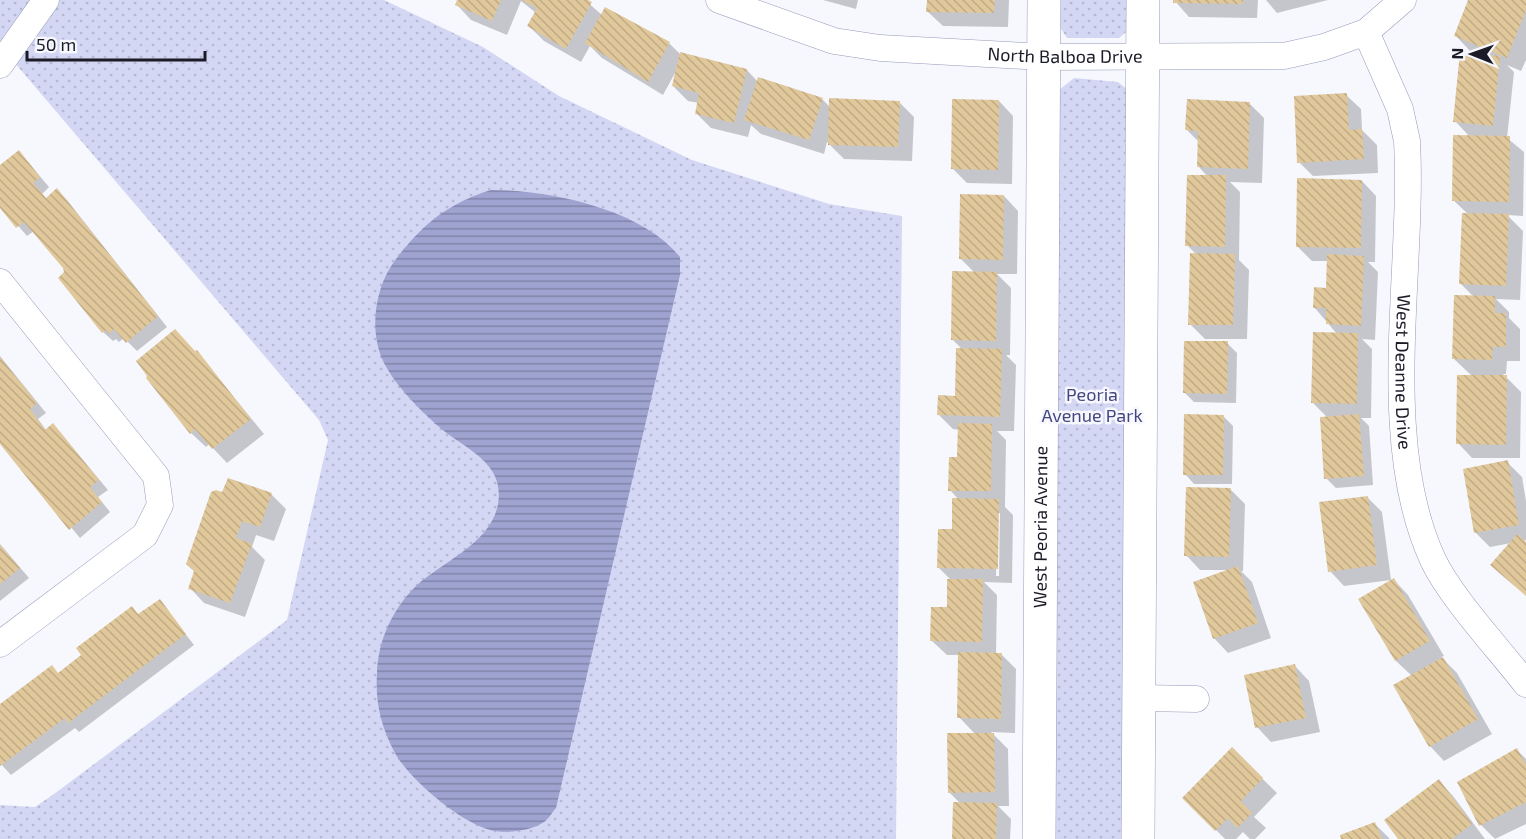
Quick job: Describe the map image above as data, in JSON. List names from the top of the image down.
{
  "streets": {
    "street": ["North Balboa Drive", "West Deanne Drive", "West Peoria Avenue"]
  },
  "crossings": [
    ["North Balboa Drive", "West Deanne Drive"],
    ["North Balboa Drive", "West Peoria Avenue"]
  ],
  "parks": ["Peoria Avenue Park"],
  "scale_bar": "50 m",
  "north": "left"
}
